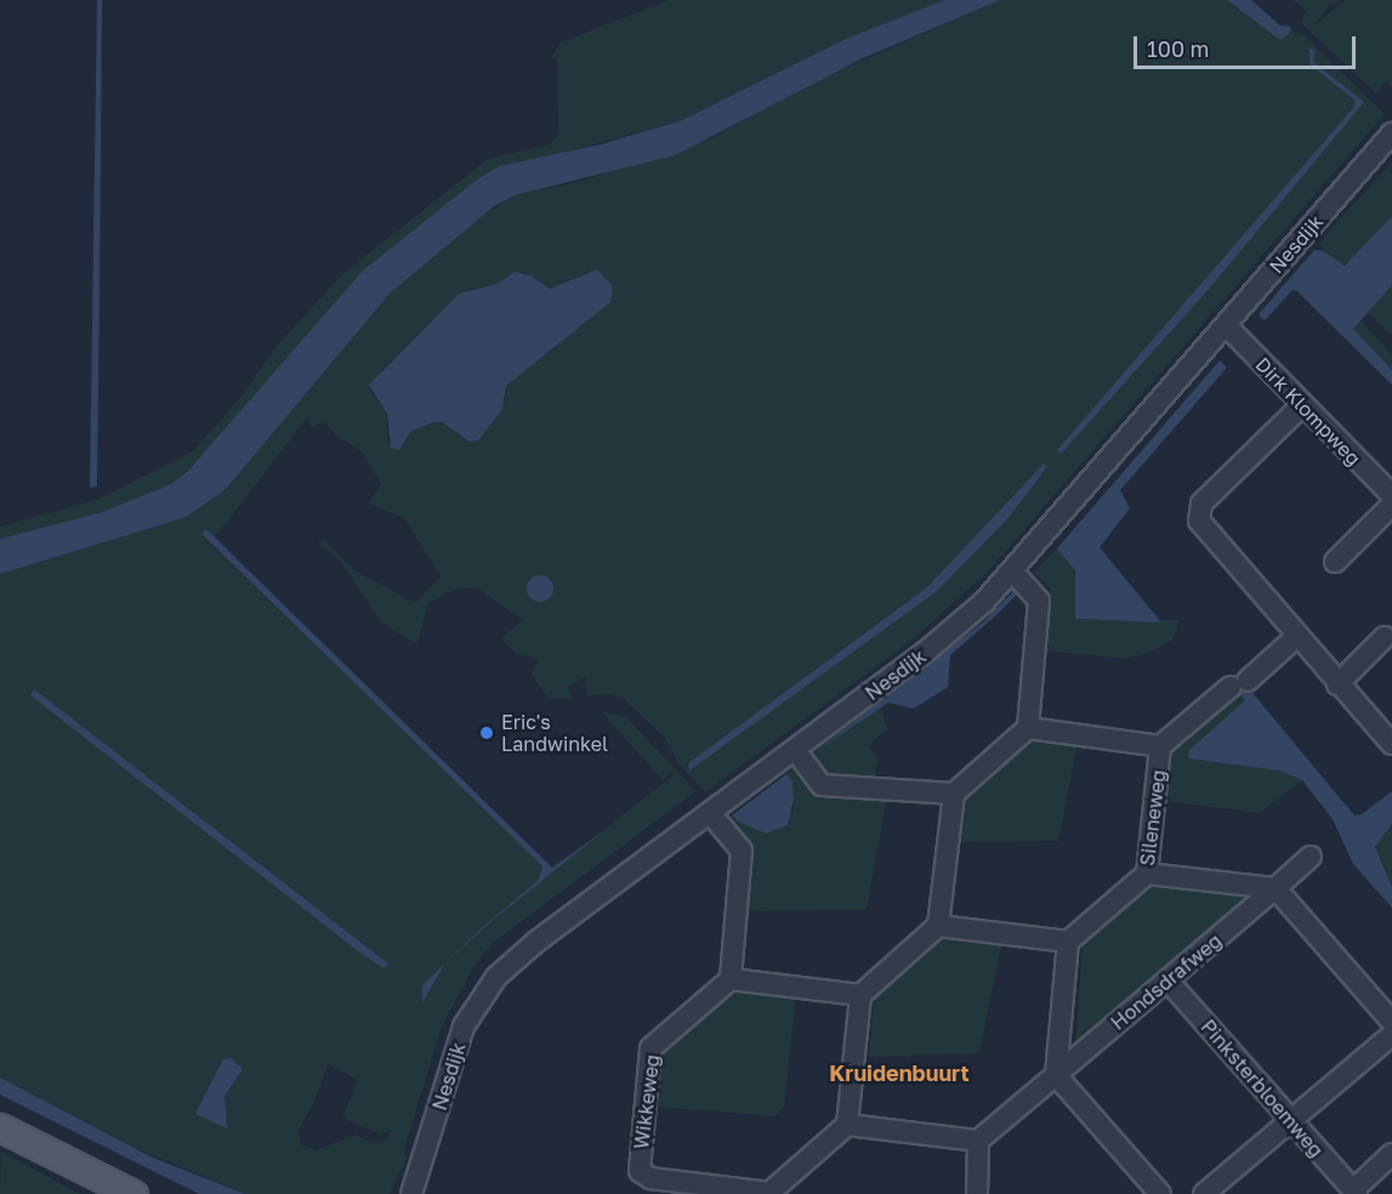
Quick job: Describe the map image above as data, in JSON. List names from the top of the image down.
{
  "streets": {
    "street": [
      "Nesdijk",
      "Dirk Klompweg",
      "Sileneweg",
      "Hondsdrafweg",
      "Pinksterbloemweg",
      "Wikkeweg"
    ]
  },
  "crossings": [
    ["Nesdijk", "Dirk Klompweg"],
    ["Sileneweg", "Hondsdrafweg"],
    ["Hondsdrafweg", "Pinksterbloemweg"]
  ],
  "districts": ["Kruidenbuurt"],
  "places": ["Eric's Landwinkel"],
  "scale_bar": "100 m"
}
